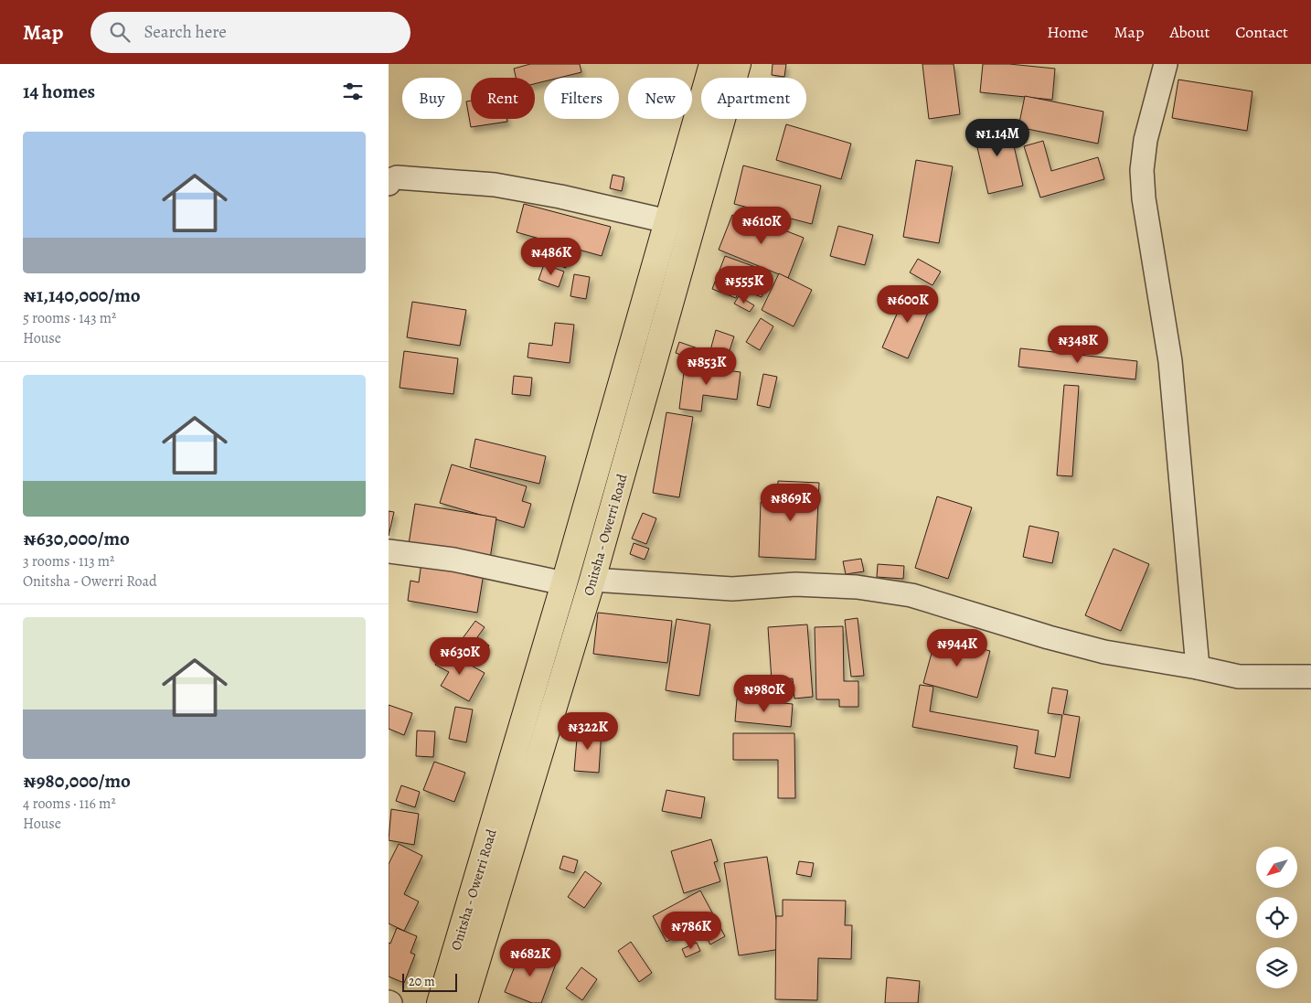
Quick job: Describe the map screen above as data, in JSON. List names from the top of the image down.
{
  "streets": {
    "highway": ["Onitsha - Owerri Road"]
  },
  "scale_bar": "20 m",
  "north": "bottom left",
  "page": {
    "header": "Map",
    "search": "Search here",
    "nav": [
      "Home",
      "Map",
      "About",
      "Contact"
    ],
    "heading": "14 homes",
    "chip": [
      "Buy",
      "Rent",
      "Filters",
      "New",
      "Apartment"
    ],
    "list": [
      {
        "name": "₦1,140,000/mo",
        "note": "5 rooms · 143 m² · House"
      },
      {
        "name": "₦630,000/mo",
        "note": "3 rooms · 113 m² · Onitsha - Owerri Road"
      },
      {
        "name": "₦980,000/mo",
        "note": "4 rooms · 116 m² · House"
      }
    ],
    "price": [
      "₦1.14M",
      "₦610K",
      "₦486K",
      "₦555K",
      "₦600K",
      "₦348K",
      "₦853K",
      "₦869K",
      "₦944K",
      "₦630K",
      "₦980K",
      "₦322K",
      "₦786K",
      "₦682K"
    ],
    "scale": "20 m"
  }
}
